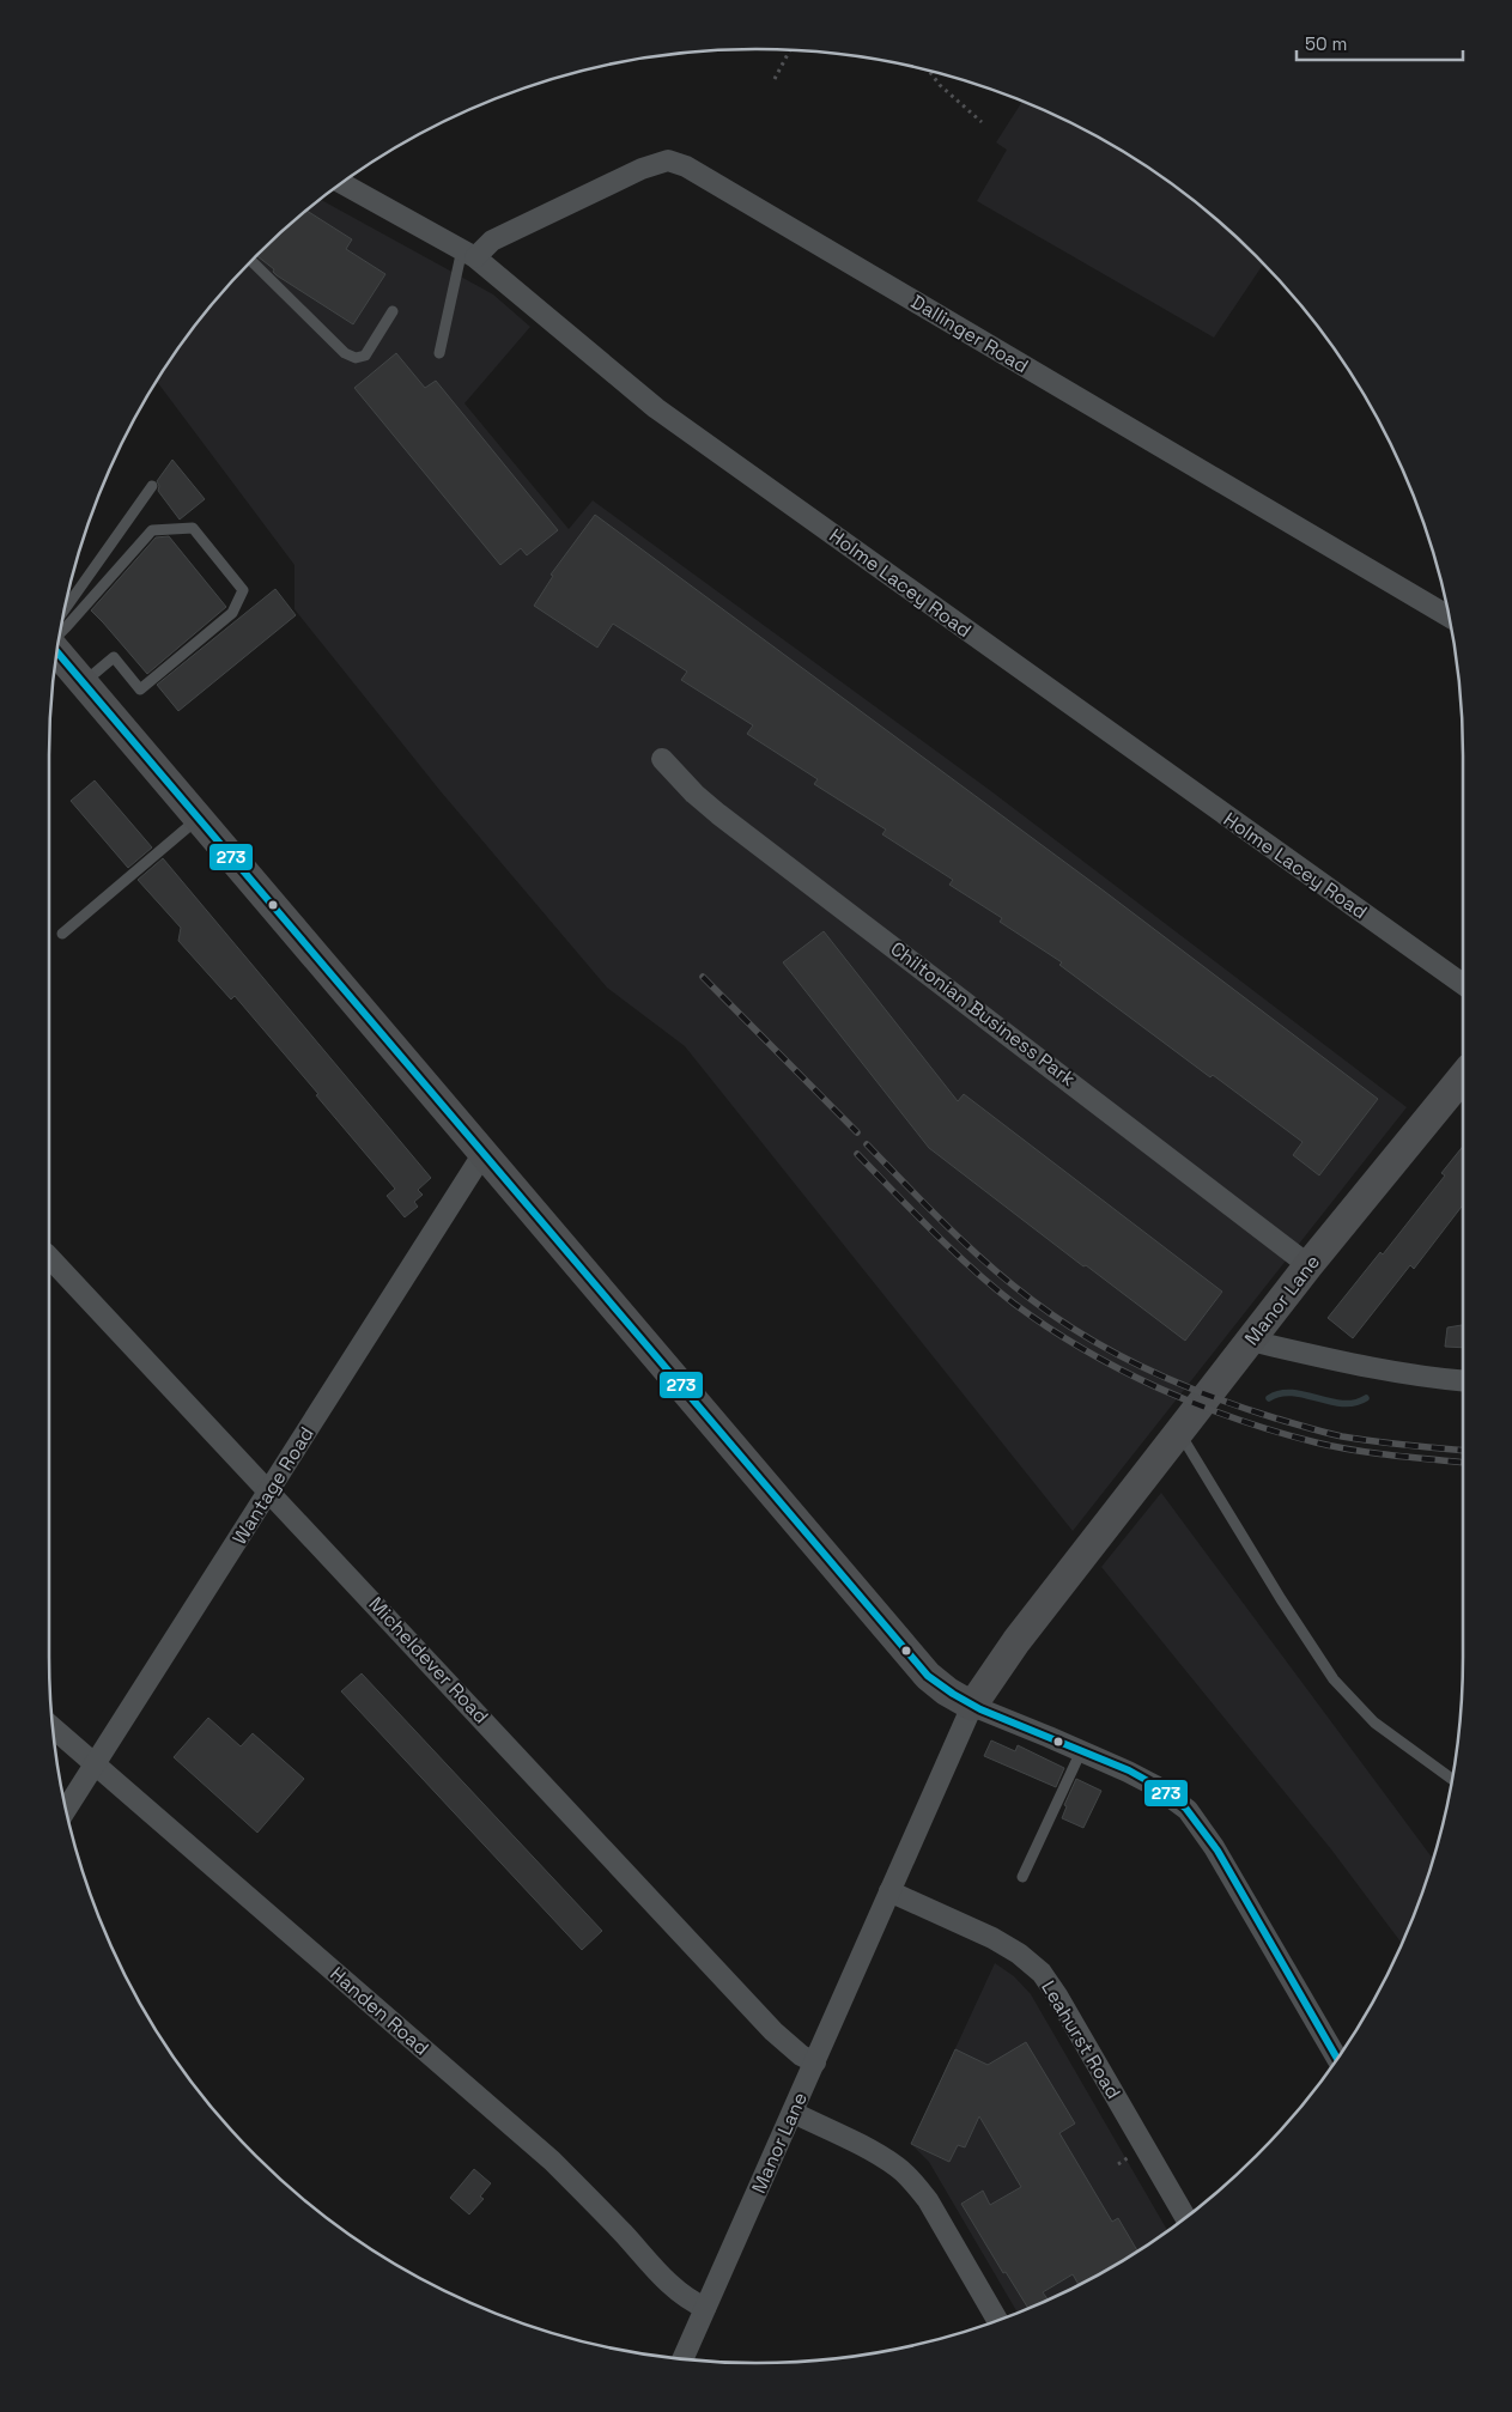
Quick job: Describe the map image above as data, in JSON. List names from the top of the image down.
{
  "streets": {
    "street": [
      "Dallinger Road",
      "Holme Lacey Road",
      "Chiltonian Business Park",
      "Manor Lane",
      "Wantage Road",
      "Micheldever Road",
      "Handen Road",
      "Leahurst Road"
    ]
  },
  "crossings": [
    ["Dallinger Road", "Holme Lacey Road"],
    ["Chiltonian Business Park", "Manor Lane"],
    ["Manor Lane", "Micheldever Road"],
    ["Manor Lane", "Handen Road"],
    ["Manor Lane", "Leahurst Road"],
    ["Wantage Road", "Micheldever Road"],
    ["Wantage Road", "Handen Road"]
  ],
  "lines": ["transit line 273"],
  "scale_bar": "50 m"
}
